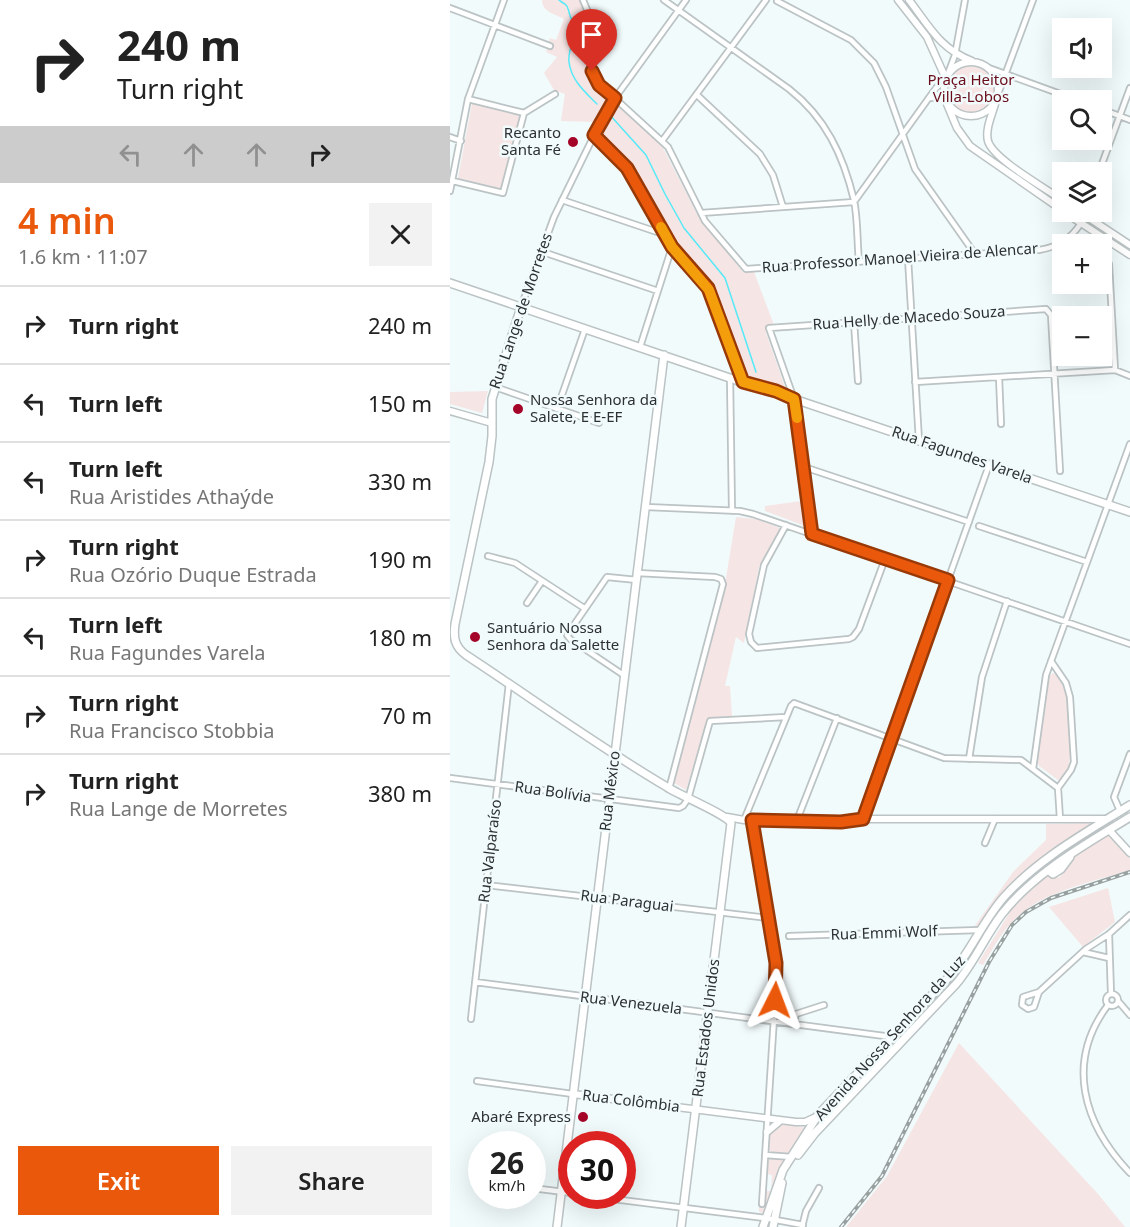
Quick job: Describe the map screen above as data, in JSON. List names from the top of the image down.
{
  "streets": {
    "main road": [
      "Rua Lange de Morretes",
      "Rua Fagundes Varela",
      "Rua México",
      "Rua Estados Unidos",
      "Avenida Nossa Senhora da Luz"
    ],
    "street": [
      "Rua Professor Manoel Vieira de Alencar",
      "Rua Helly de Macedo Souza",
      "Rua Bolívia",
      "Rua Valparaíso",
      "Rua Paraguai",
      "Rua Emmi Wolf",
      "Rua Venezuela",
      "Rua Colômbia"
    ]
  },
  "crossings": [
    ["Rua Lange de Morretes", "Rua Fagundes Varela"],
    ["Rua Lange de Morretes", "Rua Valparaíso"],
    ["Rua Helly de Macedo Souza", "Rua Fagundes Varela"],
    ["Rua Fagundes Varela", "Rua México"],
    ["Rua México", "Rua Bolívia"],
    ["Rua México", "Rua Paraguai"],
    ["Rua México", "Rua Venezuela"],
    ["Rua México", "Rua Colômbia"],
    ["Rua Bolívia", "Rua Valparaíso"],
    ["Rua Valparaíso", "Rua Paraguai"],
    ["Rua Valparaíso", "Rua Venezuela"],
    ["Rua Paraguai", "Rua Estados Unidos"],
    ["Rua Emmi Wolf", "Avenida Nossa Senhora da Luz"],
    ["Rua Venezuela", "Rua Estados Unidos"],
    ["Rua Venezuela", "Avenida Nossa Senhora da Luz"],
    ["Rua Estados Unidos", "Rua Colômbia"],
    ["Avenida Nossa Senhora da Luz", "Rua Colômbia"]
  ],
  "parks": ["Praça Heitor Villa-Lobos"],
  "places": [
    "Recanto Santa Fé",
    "Nossa Senhora da Salete, E E-EF",
    "Santuário Nossa Senhora da Salette",
    "Abaré Express"
  ],
  "page": {
    "turn": ["240 m", "Turn right"],
    "map_buttons": ["+", "−"],
    "heading": ["4 min", "1.6 km · 11:07"],
    "list": [
      {
        "name": "Turn right",
        "value": "240 m"
      },
      {
        "name": "Turn left",
        "value": "150 m"
      },
      {
        "name": "Turn left",
        "note": "Rua Aristides Athaýde",
        "value": "330 m"
      },
      {
        "name": "Turn right",
        "note": "Rua Ozório Duque Estrada",
        "value": "190 m"
      },
      {
        "name": "Turn left",
        "note": "Rua Fagundes Varela",
        "value": "180 m"
      },
      {
        "name": "Turn right",
        "note": "Rua Francisco Stobbia",
        "value": "70 m"
      },
      {
        "name": "Turn right",
        "note": "Rua Lange de Morretes",
        "value": "380 m"
      }
    ],
    "speed": "26 km/h",
    "limit": "30",
    "buttons": ["Exit", "Share"]
  }
}
